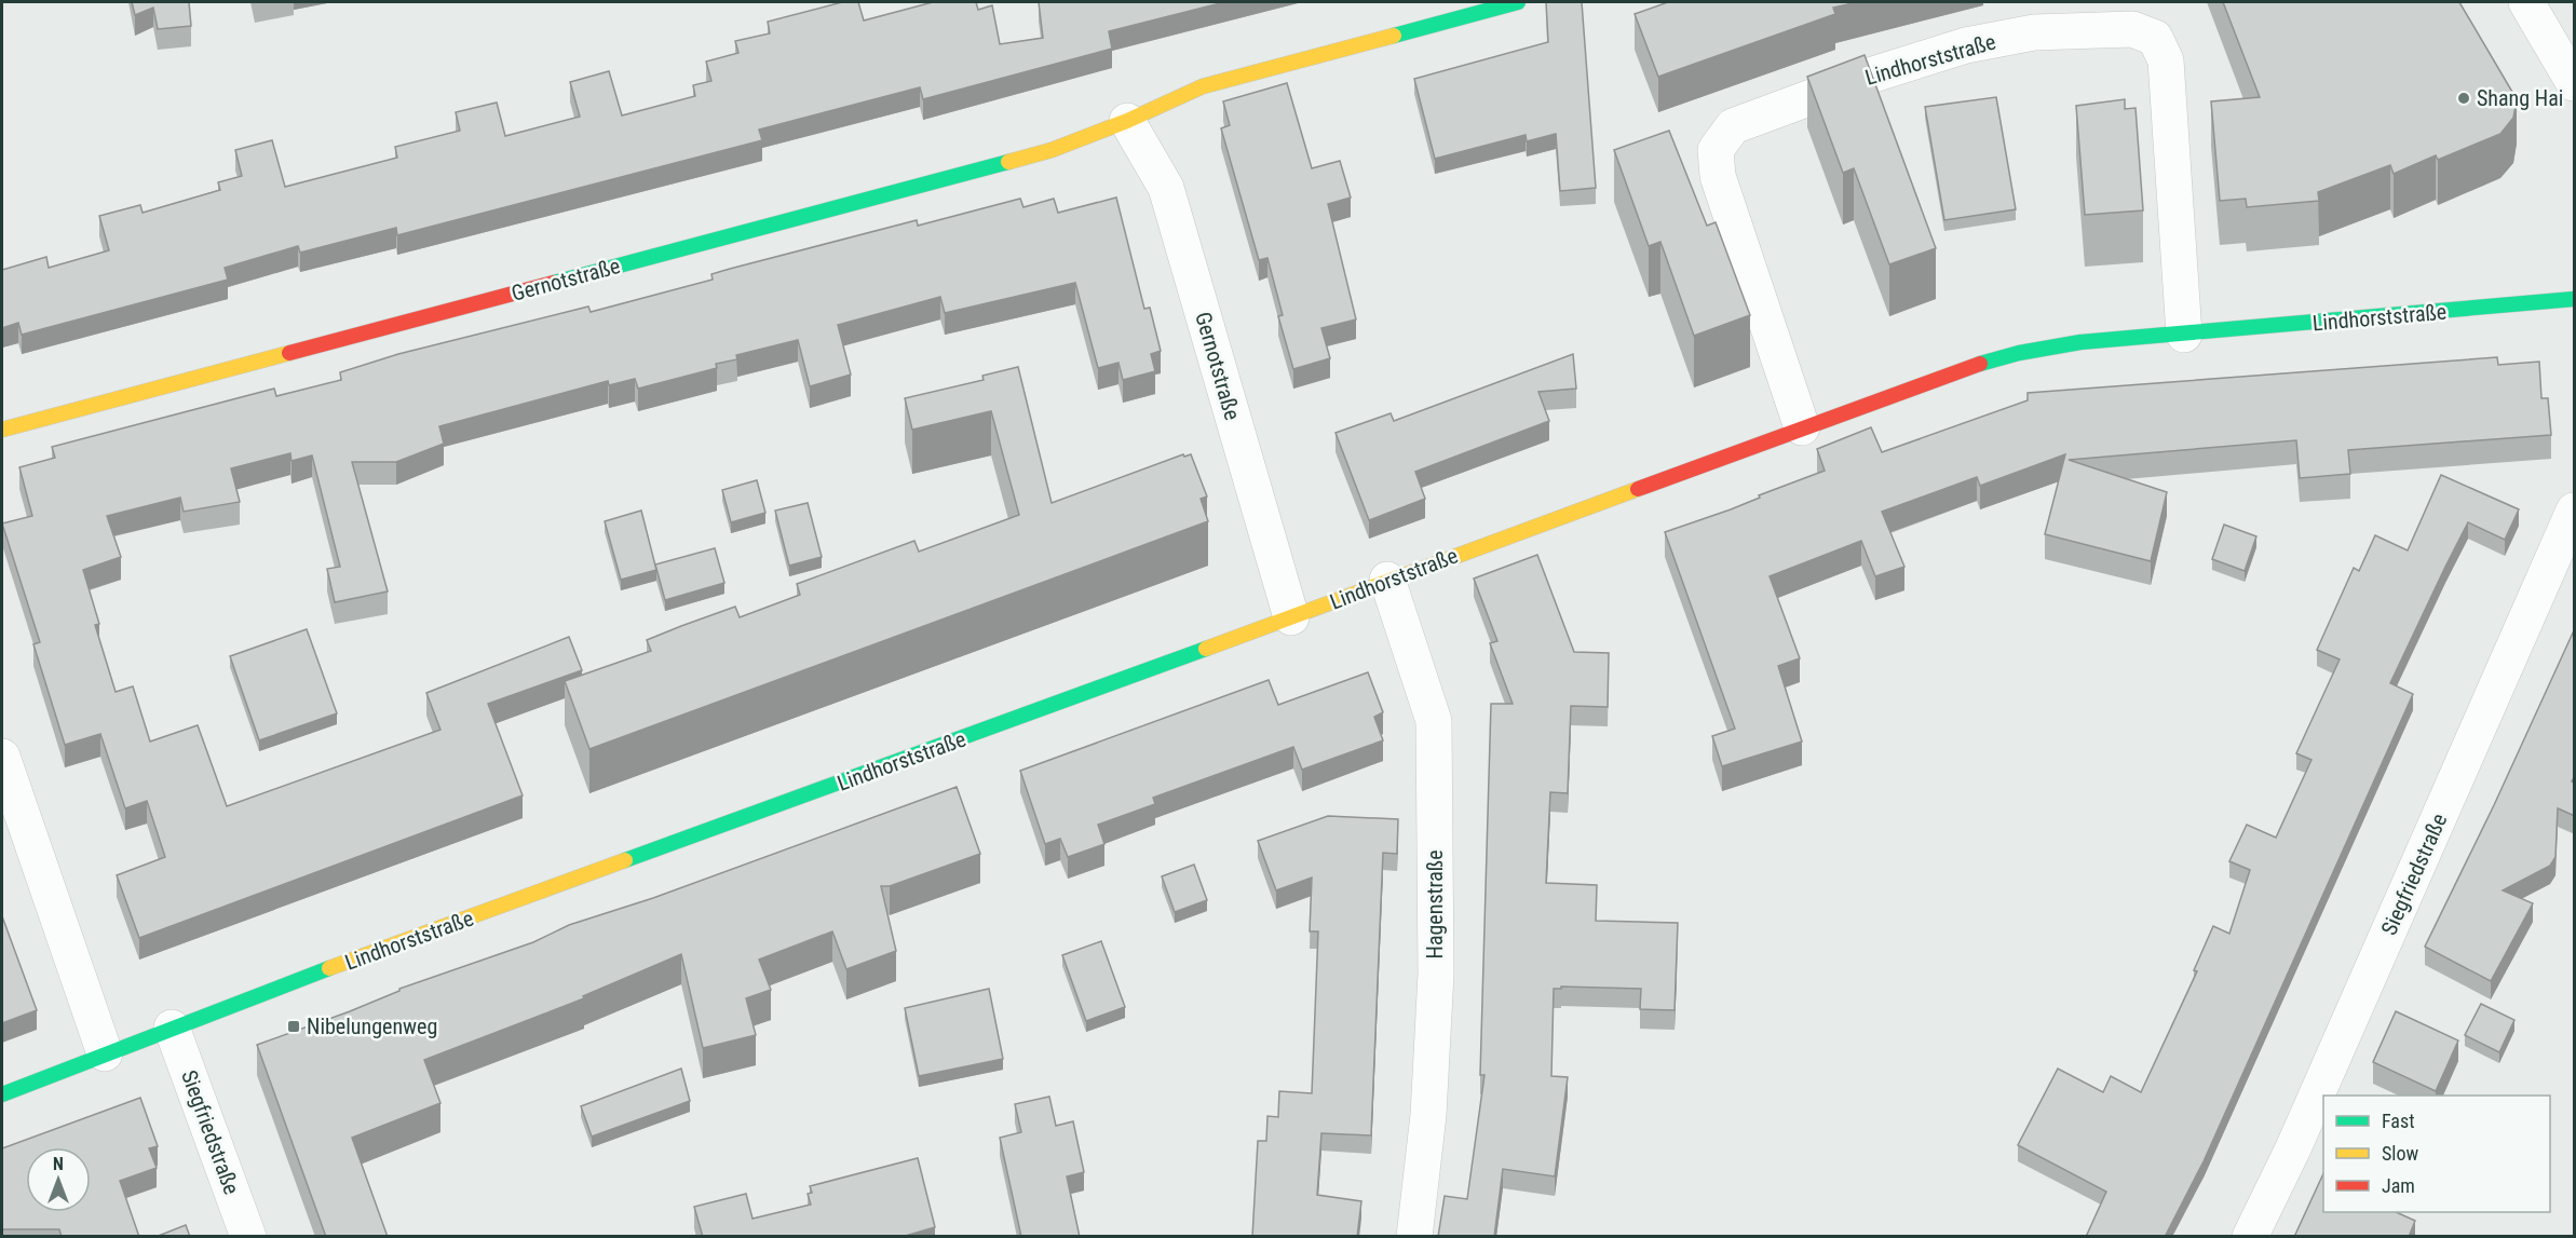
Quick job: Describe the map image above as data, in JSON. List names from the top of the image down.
{
  "streets": {
    "street": [
      "Lindhorststraße",
      "Gernotstraße",
      "Siegfriedstraße",
      "Hagenstraße"
    ]
  },
  "crossings": [
    ["Lindhorststraße", "Gernotstraße"],
    ["Lindhorststraße", "Siegfriedstraße"],
    ["Lindhorststraße", "Hagenstraße"]
  ],
  "places": {
    "other": ["Shang Hai"],
    "transit": ["Nibelungenweg"]
  },
  "legend": ["Fast", "Slow", "Jam"],
  "north": "top"
}
